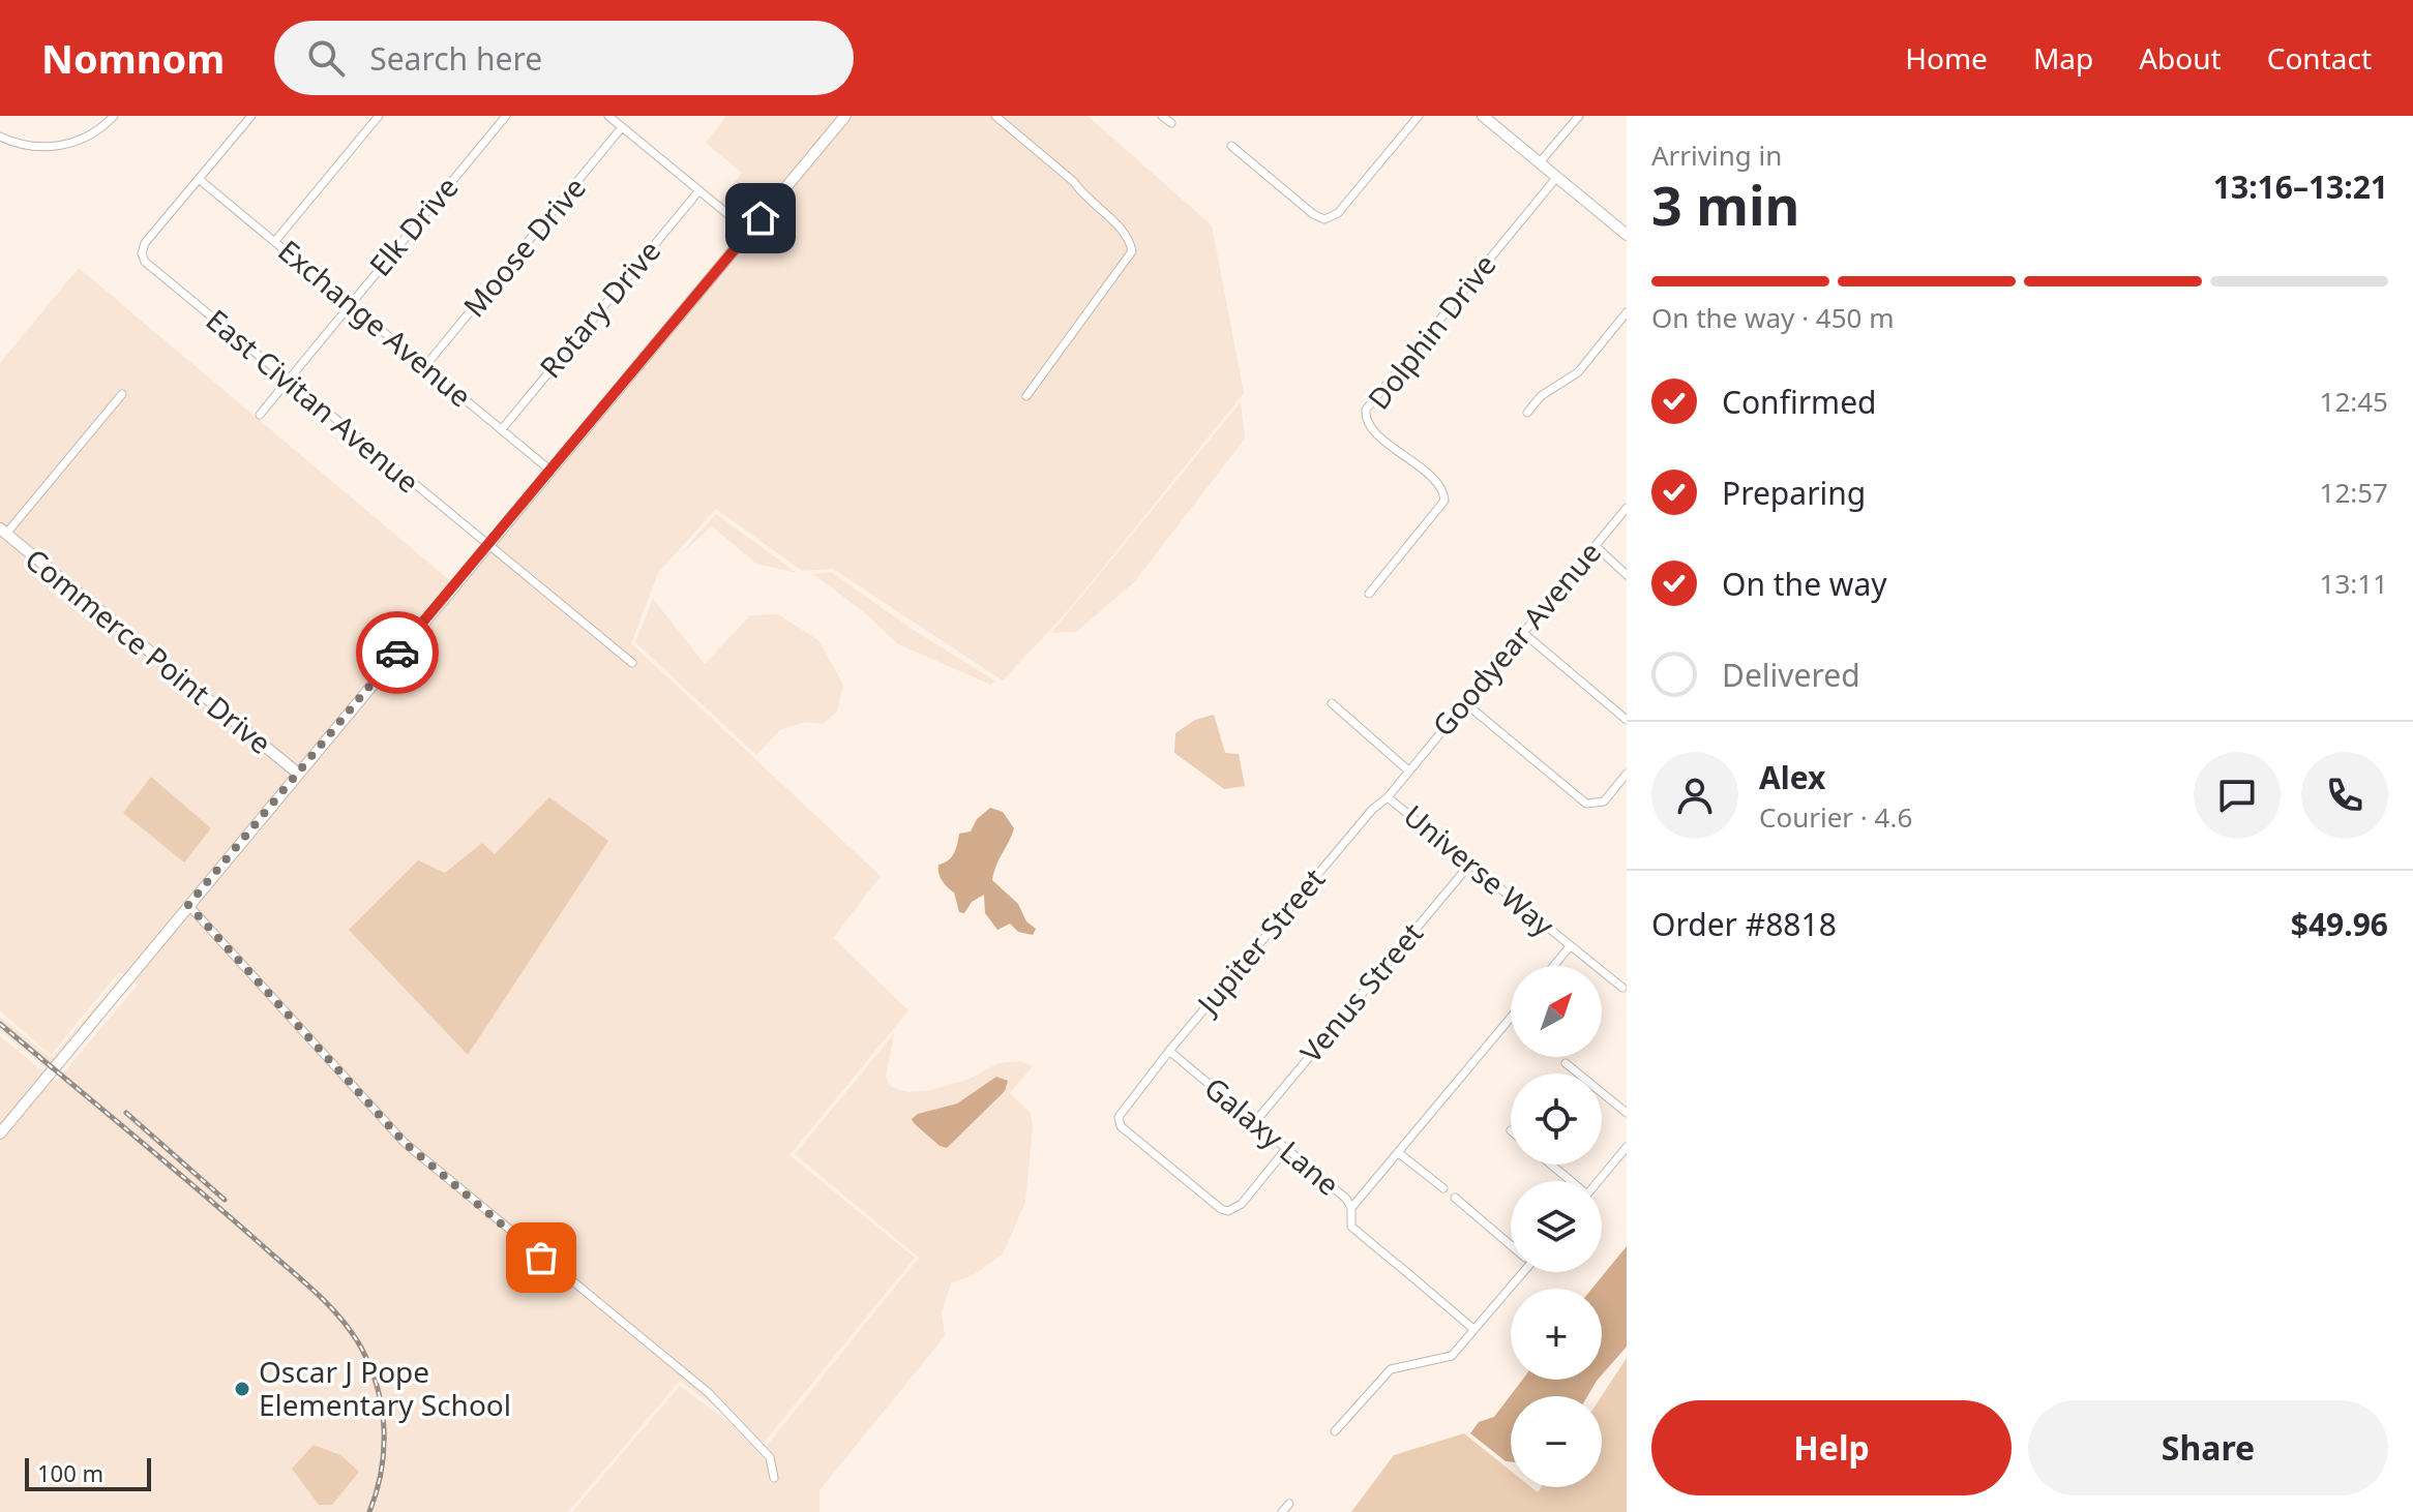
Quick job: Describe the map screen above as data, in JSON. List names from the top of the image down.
{
  "streets": {
    "main road": ["Commerce Point Drive"],
    "street": [
      "Elk Drive",
      "Moose Drive",
      "Rotary Drive",
      "Exchange Avenue",
      "Dolphin Drive",
      "East Civitan Avenue",
      "Goodyear Avenue",
      "Universe Way",
      "Jupiter Street",
      "Venus Street",
      "Galaxy Lane"
    ]
  },
  "crossings": [
    ["Elk Drive", "Exchange Avenue"],
    ["Elk Drive", "East Civitan Avenue"],
    ["Moose Drive", "Exchange Avenue"],
    ["Rotary Drive", "Exchange Avenue"],
    ["Exchange Avenue", "East Civitan Avenue"],
    ["Goodyear Avenue", "Jupiter Street"],
    ["Universe Way", "Jupiter Street"],
    ["Universe Way", "Venus Street"],
    ["Jupiter Street", "Galaxy Lane"],
    ["Venus Street", "Galaxy Lane"]
  ],
  "places": ["Oscar J Pope Elementary School"],
  "scale_bar": "100 m",
  "north": "top right",
  "page": {
    "header": "Nomnom",
    "search": "Search here",
    "nav": [
      "Home",
      "Map",
      "About",
      "Contact"
    ],
    "heading": ["3 min", "Arriving in", "13:16–13:21"],
    "panel": [
      "Alex",
      "Courier · 4.6",
      "Order #8818",
      "$49.96"
    ],
    "bar": "On the way · 450 m",
    "list": [
      ["Confirmed", "12:45"],
      ["Preparing", "12:57"],
      ["On the way", "13:11"],
      "Delivered"
    ],
    "map_buttons": ["+", "−"],
    "buttons": ["Help", "Share"],
    "scale": "100 m"
  }
}
